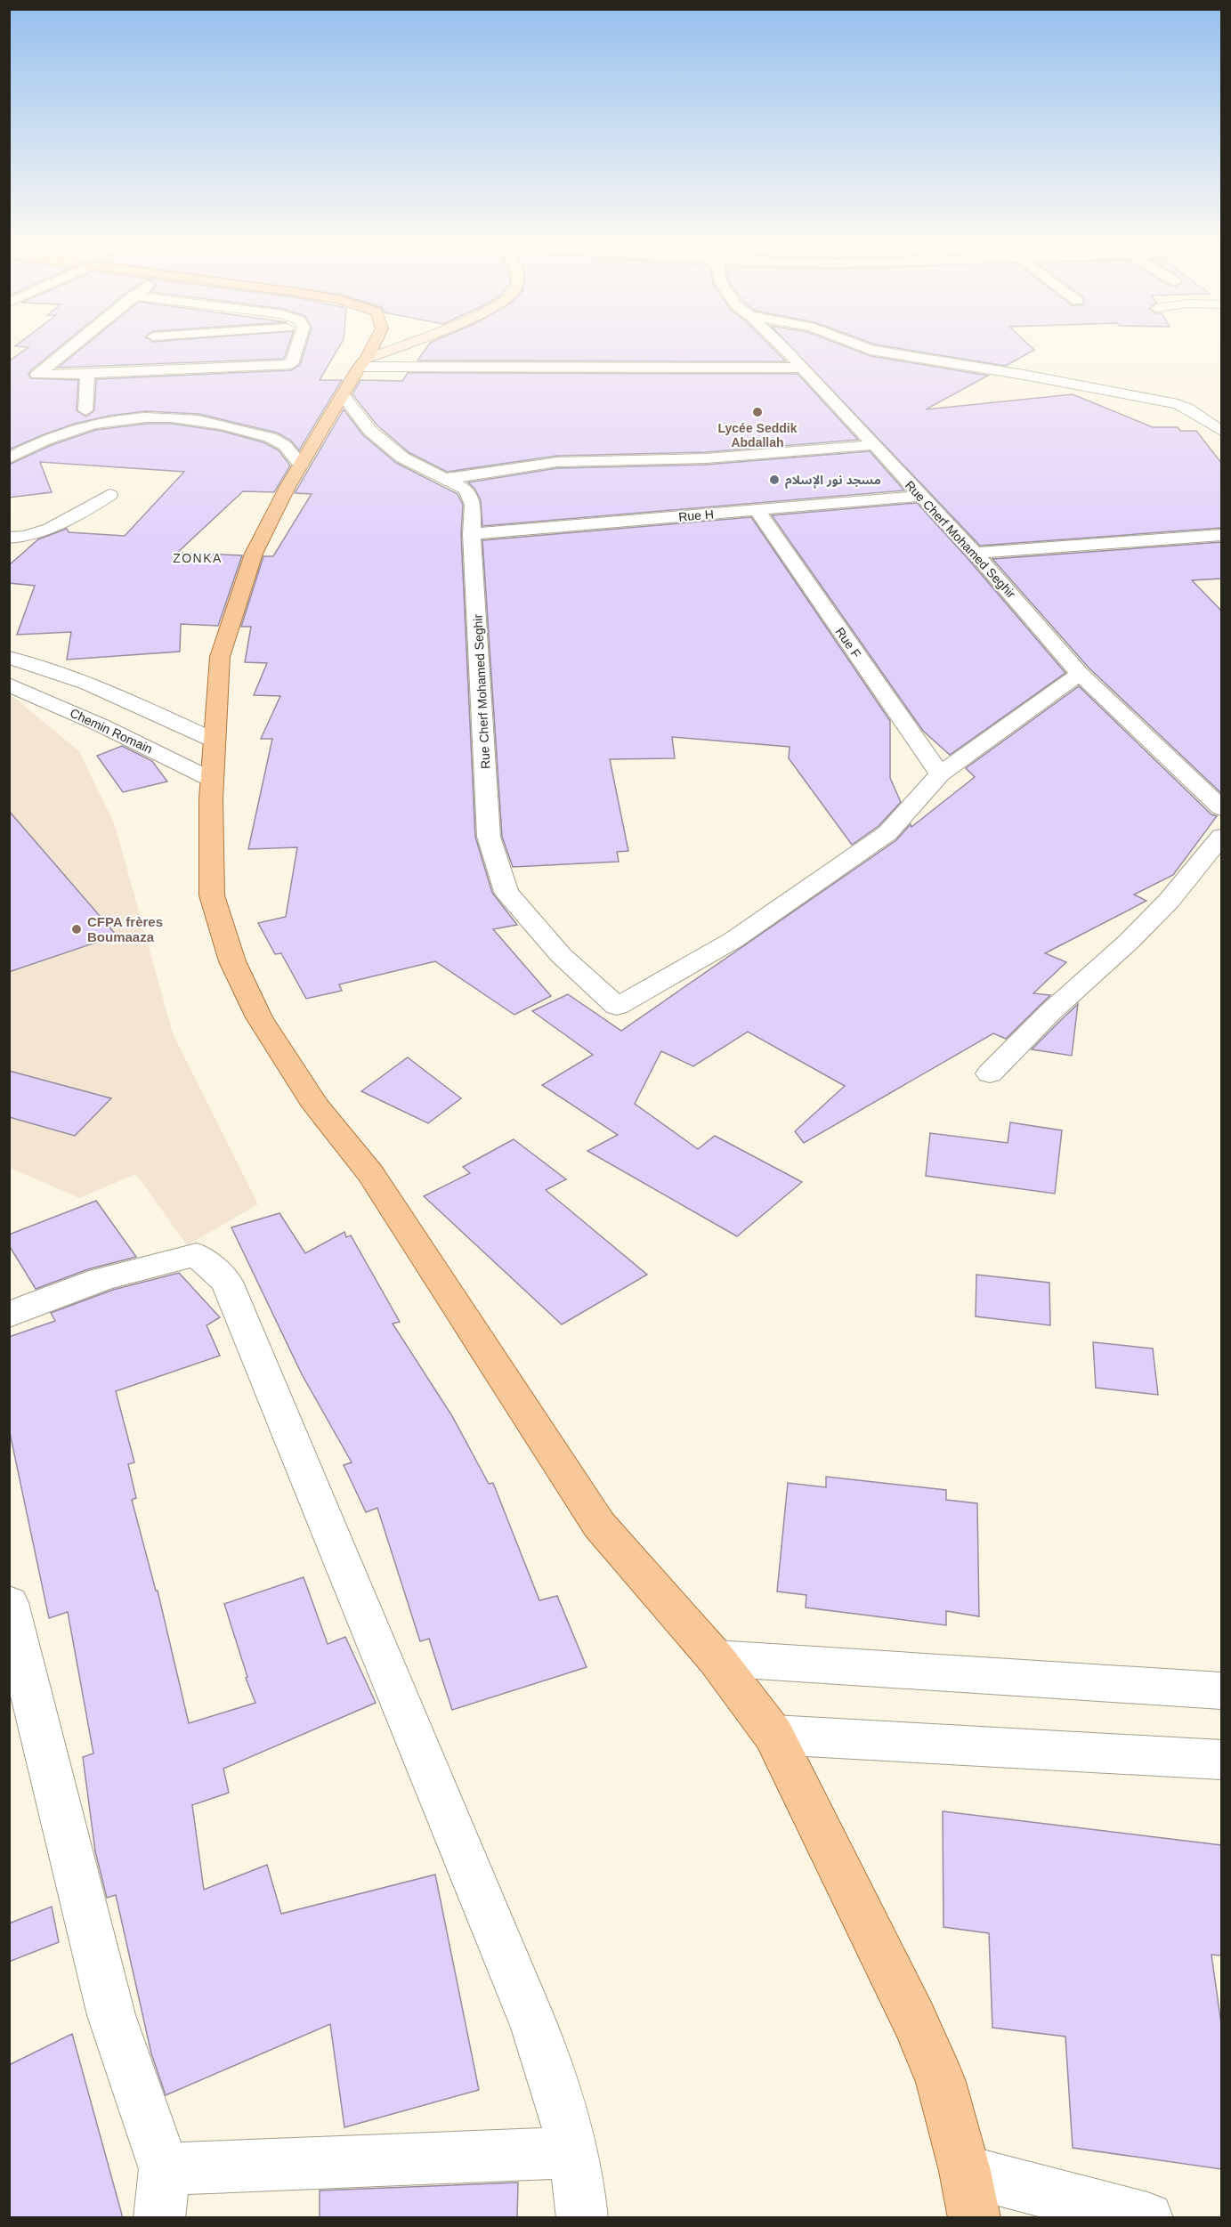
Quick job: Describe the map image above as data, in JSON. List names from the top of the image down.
{
  "streets": {
    "street": [
      "Rue H",
      "Rue Cherf Mohamed Seghir",
      "Rue F",
      "Chemin Romain"
    ]
  },
  "crossings": [
    ["Rue H", "Rue Cherf Mohamed Seghir"],
    ["Rue H", "Rue F"],
    ["Rue Cherf Mohamed Seghir", "Rue F"]
  ],
  "districts": ["ZONKA"],
  "places": ["Lycée Seddik Abdallah", "مسجد نور الإسلام", "CFPA frères Boumaaza"]
}
